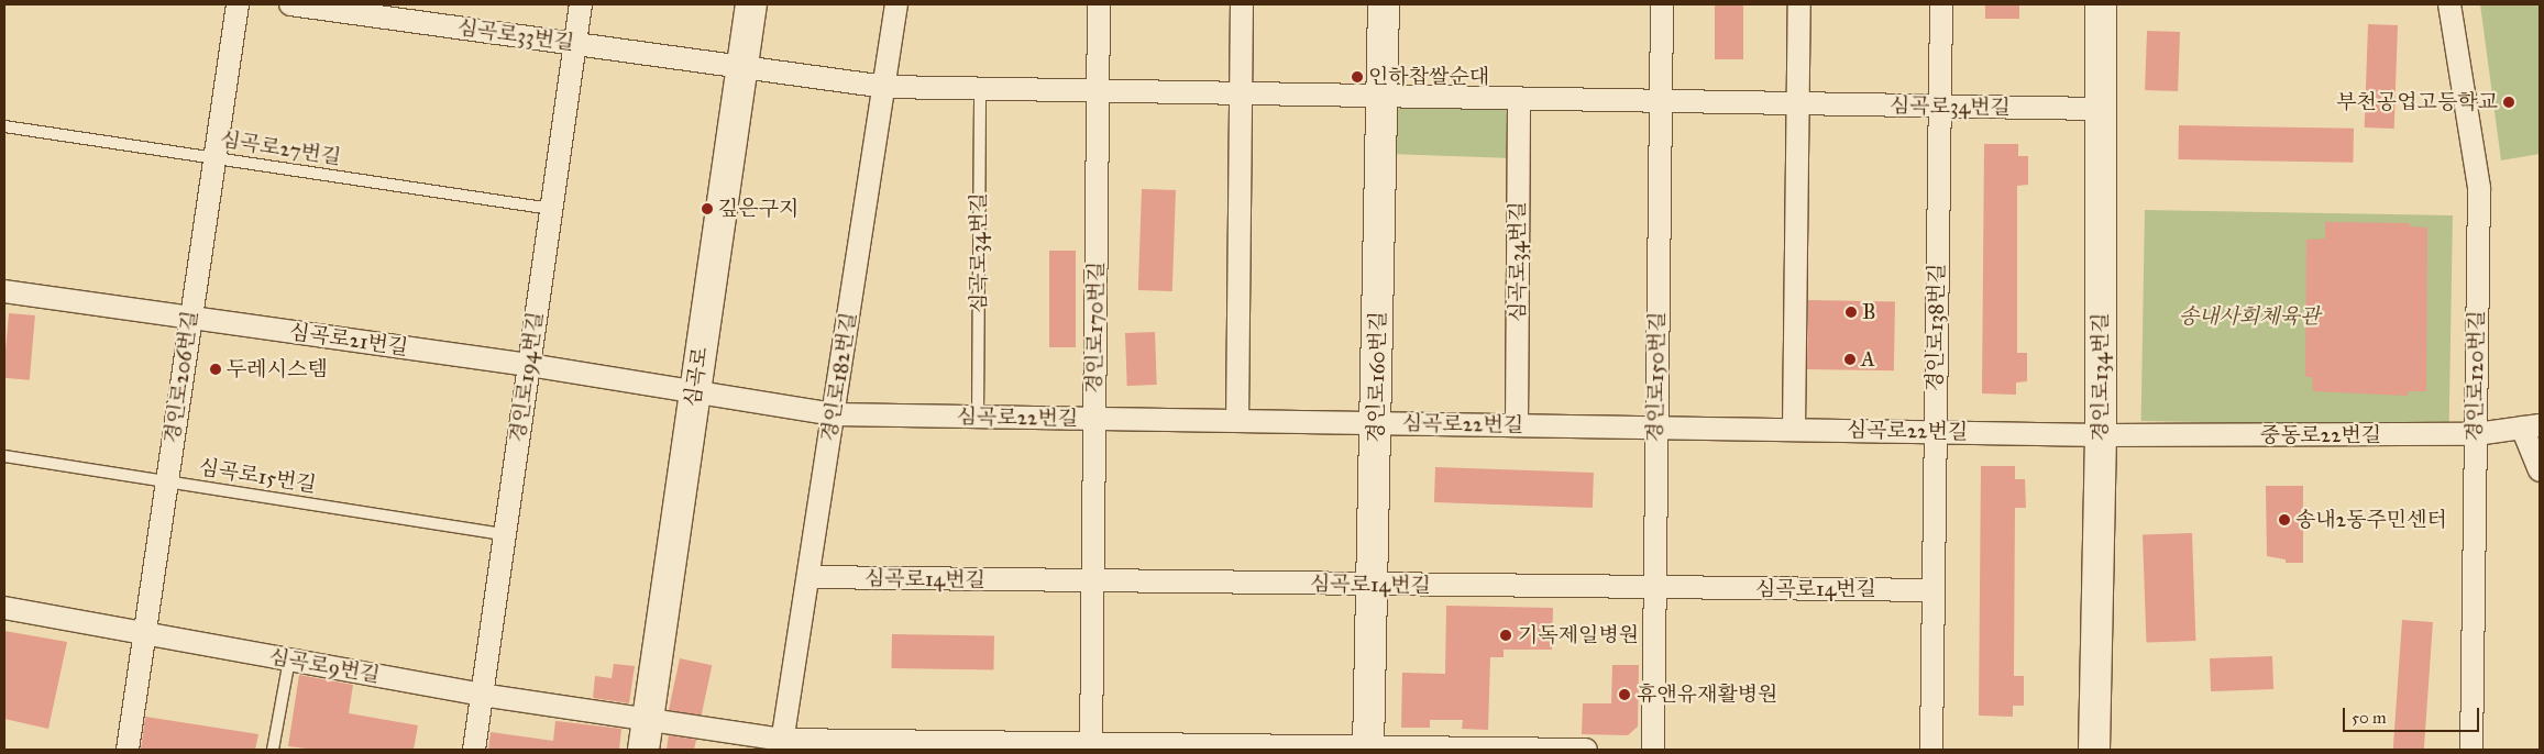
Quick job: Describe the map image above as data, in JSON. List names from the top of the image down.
{
  "streets": {
    "street": [
      "심곡로33번길",
      "심곡로34번길",
      "경인로170번길",
      "경인로138번길",
      "심곡로21번길",
      "경인로120번길",
      "경인로206번길",
      "경인로194번길",
      "심곡로",
      "경인로182번길",
      "경인로160번길",
      "경인로150번길",
      "경인로134번길",
      "심곡로22번길",
      "중동로22번길",
      "심곡로14번길",
      "심곡로9번길"
    ],
    "lane": ["심곡로27번길", "심곡로15번길"]
  },
  "crossings": [
    ["심곡로33번길", "심곡로34번길"],
    ["심곡로33번길", "경인로194번길"],
    ["심곡로33번길", "심곡로"],
    ["심곡로34번길", "경인로170번길"],
    ["심곡로34번길", "경인로138번길"],
    ["심곡로34번길", "심곡로"],
    ["심곡로34번길", "경인로182번길"],
    ["심곡로34번길", "경인로160번길"],
    ["심곡로34번길", "경인로150번길"],
    ["심곡로34번길", "경인로134번길"],
    ["심곡로34번길", "심곡로22번길"],
    ["심곡로27번길", "경인로206번길"],
    ["심곡로27번길", "경인로194번길"],
    ["경인로170번길", "심곡로22번길"],
    ["경인로170번길", "심곡로14번길"],
    ["경인로170번길", "심곡로9번길"],
    ["경인로138번길", "심곡로22번길"],
    ["경인로138번길", "심곡로14번길"],
    ["심곡로21번길", "경인로206번길"],
    ["심곡로21번길", "경인로194번길"],
    ["심곡로21번길", "심곡로"],
    ["심곡로21번길", "심곡로22번길"],
    ["경인로120번길", "중동로22번길"],
    ["경인로206번길", "심곡로15번길"],
    ["경인로206번길", "심곡로9번길"],
    ["경인로194번길", "심곡로15번길"],
    ["경인로194번길", "심곡로9번길"],
    ["심곡로", "심곡로22번길"],
    ["심곡로", "심곡로9번길"],
    ["경인로182번길", "심곡로22번길"],
    ["경인로182번길", "심곡로14번길"],
    ["경인로182번길", "심곡로9번길"],
    ["경인로160번길", "심곡로22번길"],
    ["경인로160번길", "심곡로14번길"],
    ["경인로160번길", "심곡로9번길"],
    ["경인로150번길", "심곡로22번길"],
    ["경인로150번길", "심곡로14번길"],
    ["경인로134번길", "심곡로22번길"],
    ["경인로134번길", "중동로22번길"],
    ["심곡로22번길", "중동로22번길"]
  ],
  "parks": ["송내사회체육관"],
  "places": [
    "인하찹쌀순대",
    "부천공업고등학교",
    "깊은구지",
    "B",
    "A",
    "두레시스템",
    "송내2동주민센터",
    "기독제일병원",
    "휴앤유재활병원"
  ],
  "scale_bar": "50 m"
}
